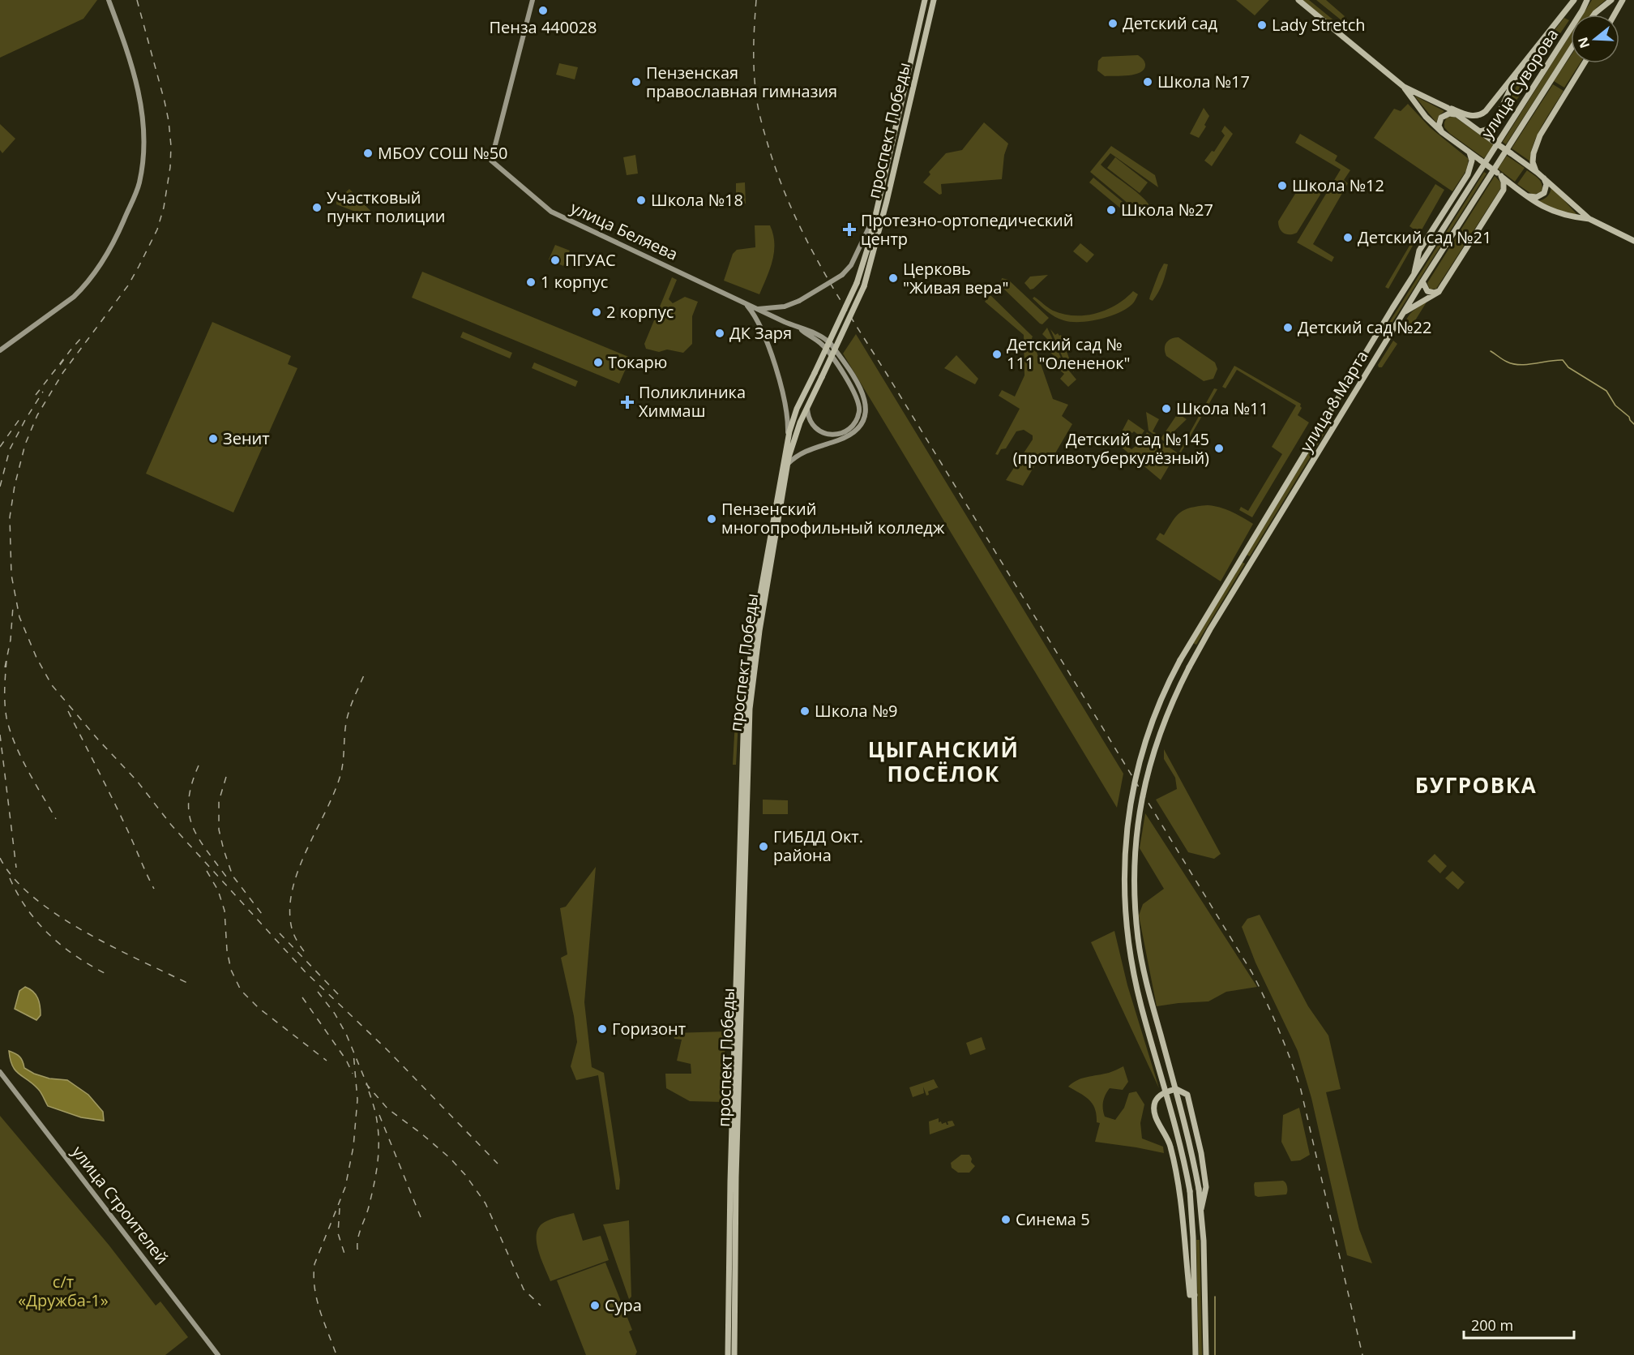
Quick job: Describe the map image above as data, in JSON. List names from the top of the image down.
{
  "streets": {
    "main road": [
      "улица Суворова",
      "проспект Победы",
      "улица Беляева",
      "улица 8 Марта",
      "улица Строителей"
    ]
  },
  "crossings": [
    ["улица Суворова", "улица 8 Марта"]
  ],
  "districts": ["ЦЫГАНСКИЙ ПОСЁЛОК", "БУГРОВКА"],
  "parks": ["с/т «Дружба-1»"],
  "places": {
    "other": [
      "Пенза 440028",
      "Детский сад",
      "Lady Stretch",
      "Пензенская православная гимназия",
      "Школа №17",
      "МБОУ СОШ №50",
      "Школа №12",
      "Школа №18",
      "Участковый пункт полиции",
      "Школа №27",
      "Детский сад №21",
      "ПГУАС",
      "Церковь \"Живая вера\"",
      "1 корпус",
      "2 корпус",
      "Детский сад №22",
      "ДК Заря",
      "Детский сад № 111 \"Олененок\"",
      "Токарю",
      "Школа №11",
      "Зенит",
      "Детский сад №145 (противотуберкулёзный)",
      "Пензенский многопрофильный колледж",
      "Школа №9",
      "ГИБДД Окт. района",
      "Горизонт",
      "Синема 5",
      "Сура"
    ],
    "health": ["Протезно-ортопедический центр", "Поликлиника Химмаш"]
  },
  "scale_bar": "200 m",
  "north": "left"
}
